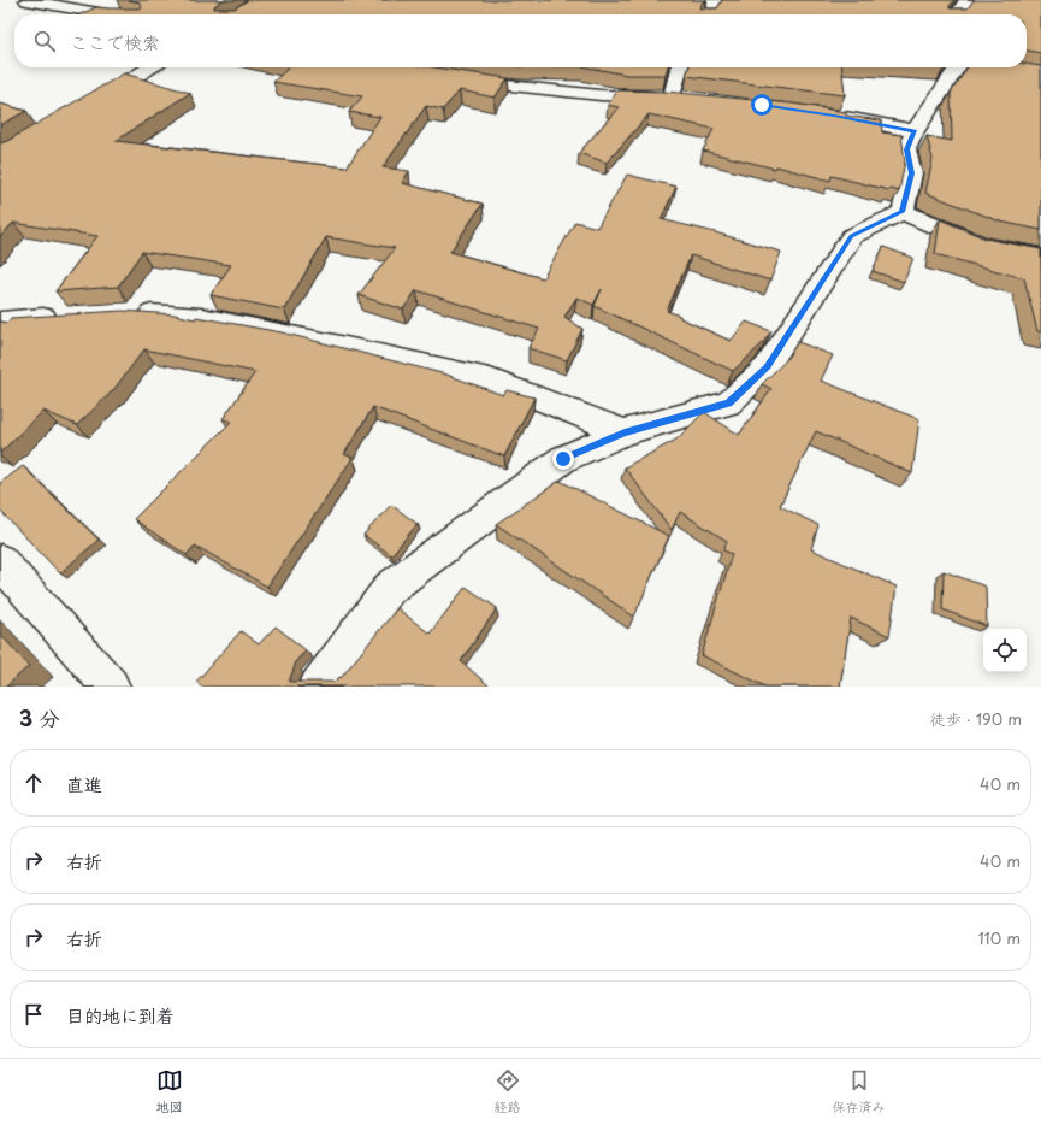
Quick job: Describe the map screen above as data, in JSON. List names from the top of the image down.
{
  "page": {
    "search": "ここで検索",
    "heading": ["3 分", "徒歩 · 190 m"],
    "list": [
      ["直進", "40 m"],
      ["右折", "40 m"],
      ["右折", "110 m"],
      "目的地に到着"
    ],
    "nav": ["地図", "経路", "保存済み"]
  }
}
